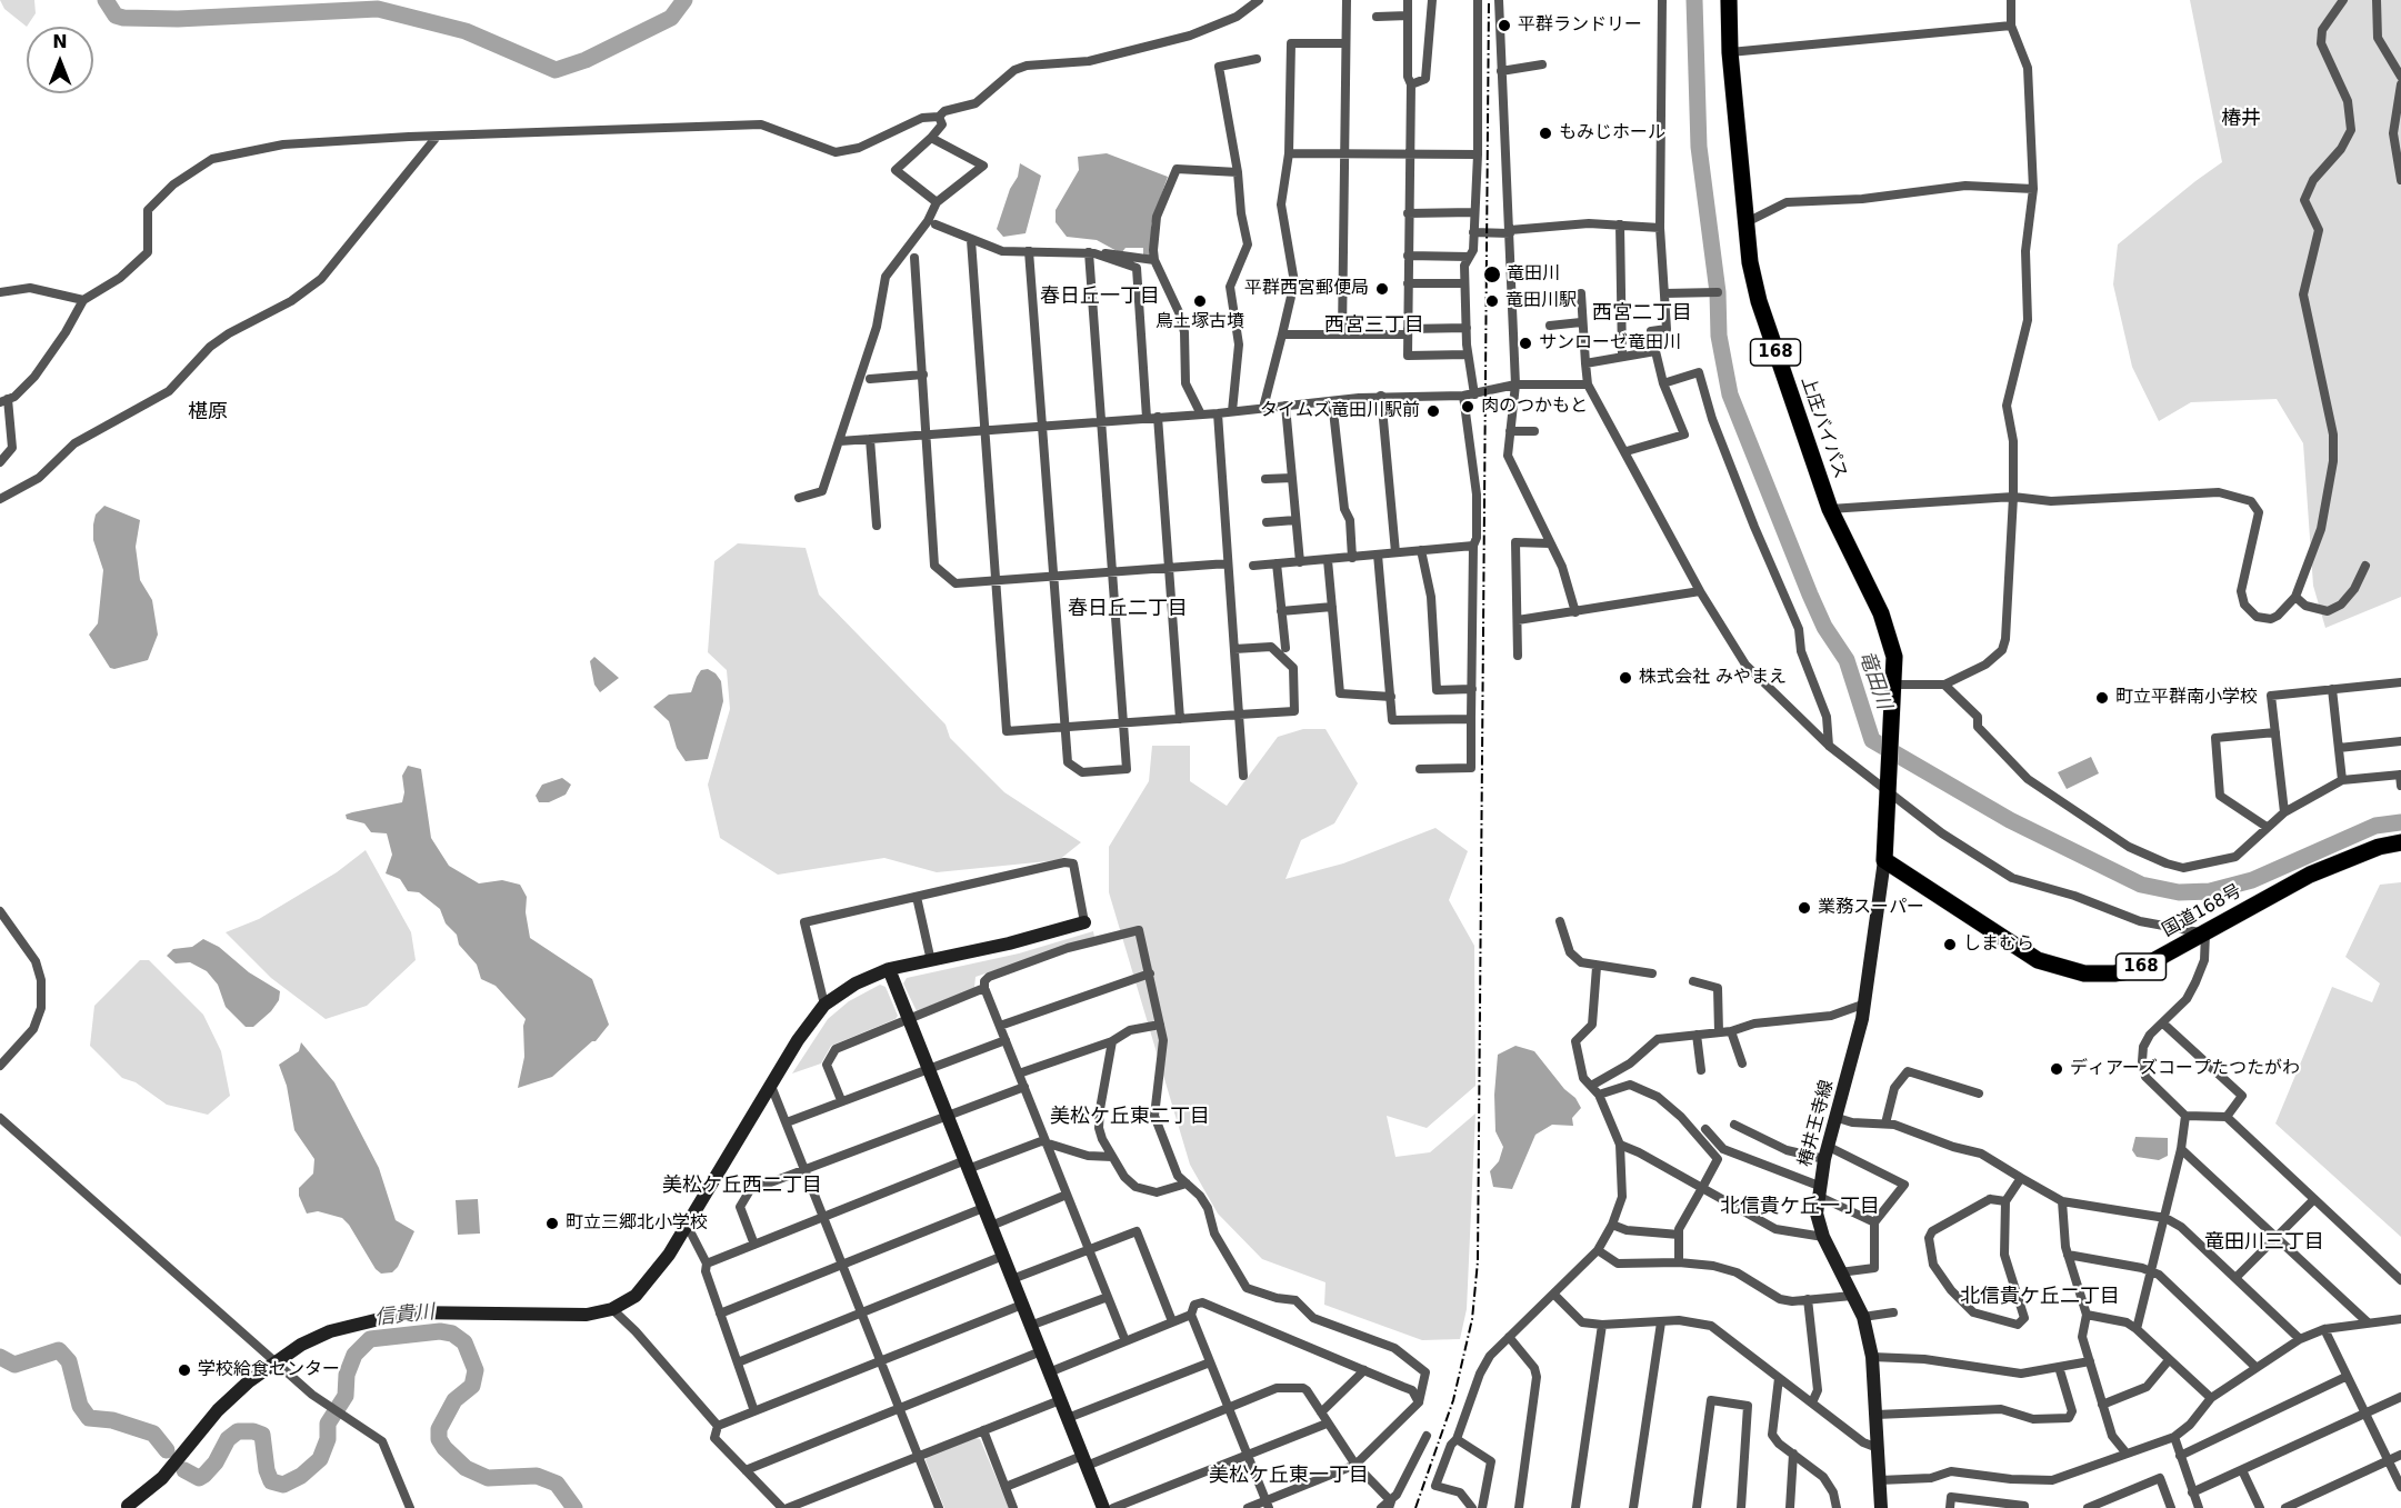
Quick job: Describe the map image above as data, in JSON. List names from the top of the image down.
{
  "streets": {
    "highway": ["168", "上庄バイパス", "国道168号"],
    "street": ["椿井王寺線"]
  },
  "crossings": [
    ["上庄バイパス", "国道168号"],
    ["上庄バイパス", "椿井王寺線"],
    ["国道168号", "椿井王寺線"]
  ],
  "districts": [
    "椿井",
    "春日丘一丁目",
    "西宮二丁目",
    "西宮三丁目",
    "椹原",
    "春日丘二丁目",
    "美松ケ丘東二丁目",
    "美松ケ丘西二丁目",
    "北信貴ケ丘一丁目",
    "竜田川三丁目",
    "北信貴ケ丘二丁目",
    "美松ケ丘東一丁目"
  ],
  "water": ["竜田川", "信貴川"],
  "places": [
    "平群ランドリー",
    "もみじホール",
    "竜田川",
    "平群西宮郵便局",
    "鳥土塚古墳",
    "竜田川駅",
    "サンローゼ竜田川",
    "肉のつかもと",
    "タイムズ竜田川駅前",
    "株式会社 みやまえ",
    "町立平群南小学校",
    "業務スーパー",
    "しまむら",
    "ディアーズコープたつたがわ",
    "町立三郷北小学校",
    "学校給食センター"
  ],
  "north": "top"
}
